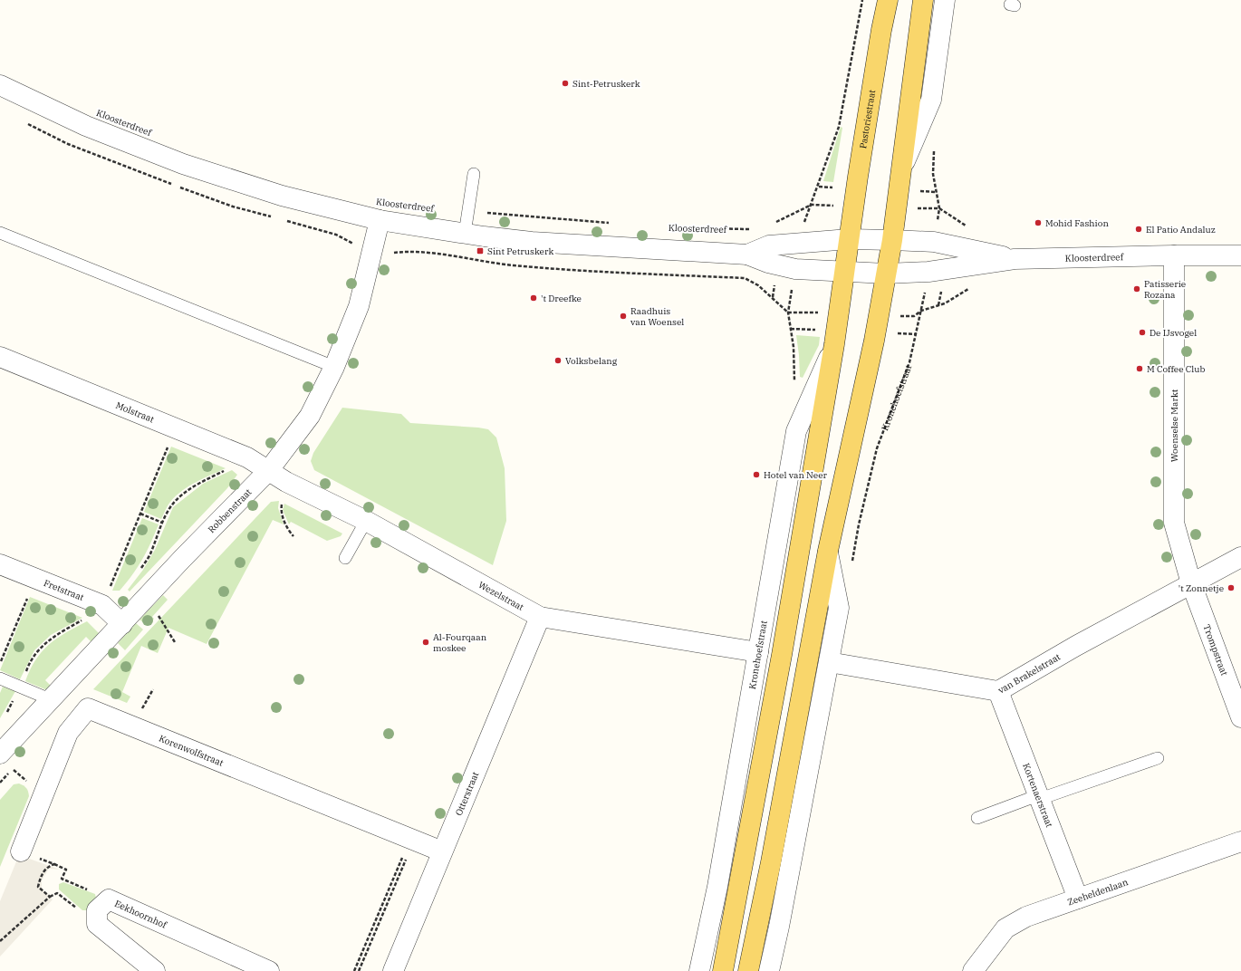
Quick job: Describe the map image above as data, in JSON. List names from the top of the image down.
{
  "streets": {
    "main road": ["Pastoriestraat", "Kronehoefstraat"],
    "street": [
      "Kloosterdreef",
      "Molstraat",
      "Woenselse Markt",
      "Robbenstraat",
      "Fretstraat",
      "Wezelstraat",
      "Trompstraat",
      "van Brakelstraat",
      "Korenwolfstraat",
      "Otterstraat",
      "Kortenaerstraat",
      "Zeeheldenlaan",
      "Eekhoornhof"
    ]
  },
  "crossings": [
    ["Pastoriestraat", "Kloosterdreef"],
    ["Pastoriestraat", "Kronehoefstraat"],
    ["Kloosterdreef", "Kronehoefstraat"],
    ["Kloosterdreef", "Woenselse Markt"],
    ["Kloosterdreef", "Robbenstraat"],
    ["Kronehoefstraat", "Wezelstraat"],
    ["Molstraat", "Robbenstraat"],
    ["Molstraat", "Wezelstraat"],
    ["Woenselse Markt", "Trompstraat"],
    ["Woenselse Markt", "van Brakelstraat"],
    ["Robbenstraat", "Fretstraat"],
    ["Robbenstraat", "Wezelstraat"],
    ["Wezelstraat", "Otterstraat"],
    ["Trompstraat", "van Brakelstraat"],
    ["van Brakelstraat", "Kortenaerstraat"],
    ["Korenwolfstraat", "Otterstraat"],
    ["Kortenaerstraat", "Zeeheldenlaan"]
  ],
  "places": {
    "other": [
      "Sint-Petruskerk",
      "Mohid Fashion",
      "El Patio Andaluz",
      "Patisserie Rozana",
      "'t Dreefke",
      "Raadhuis van Woensel",
      "De IJsvogel",
      "Volksbelang",
      "M Coffee Club",
      "Hotel van Neer",
      "'t Zonnetje",
      "Al-Fourqaan moskee"
    ],
    "transit": ["Sint Petruskerk"]
  }
}
